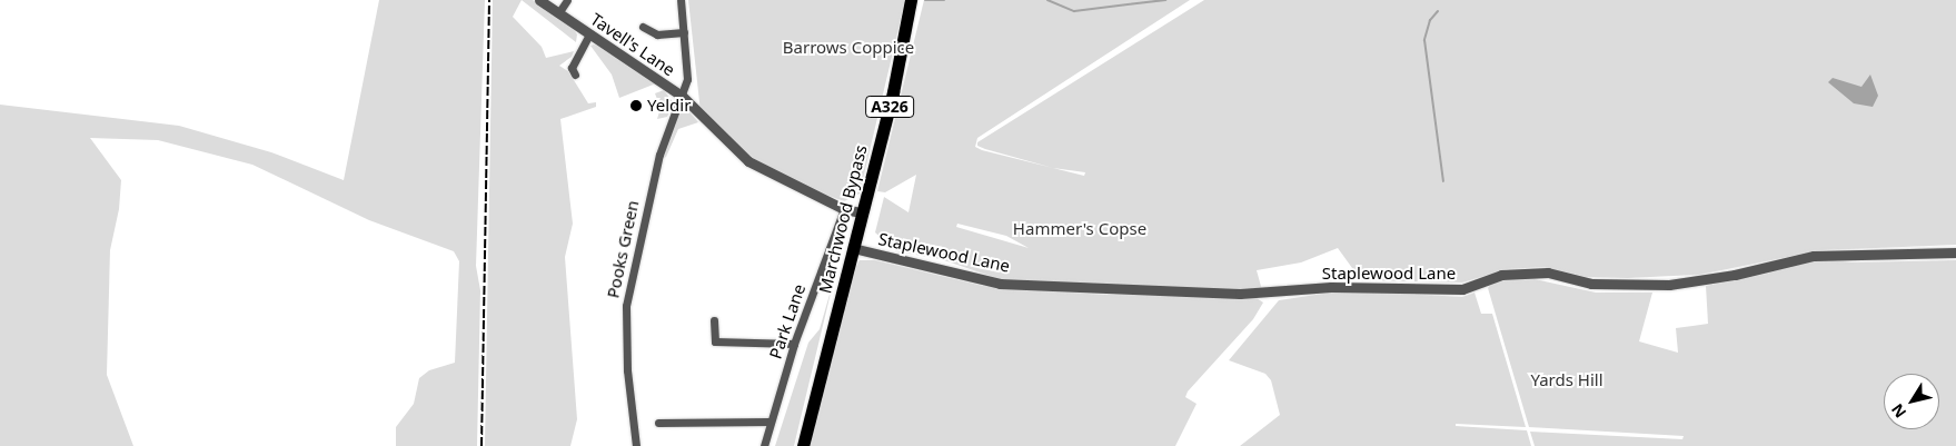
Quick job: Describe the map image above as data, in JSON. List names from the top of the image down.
{
  "streets": {
    "main road": ["A326", "Marchwood Bypass"],
    "street": [
      "Tavell's Lane",
      "Pooks Green",
      "Staplewood Lane",
      "Park Lane"
    ]
  },
  "crossings": [
    ["Tavell's Lane", "Pooks Green"],
    ["Tavell's Lane", "Staplewood Lane"],
    ["Marchwood Bypass", "Staplewood Lane"],
    ["Pooks Green", "Staplewood Lane"],
    ["Staplewood Lane", "Park Lane"]
  ],
  "parks": ["Barrows Coppice", "Hammer's Copse", "Yards Hill"],
  "places": ["Yeldir"],
  "north": "bottom left"
}
